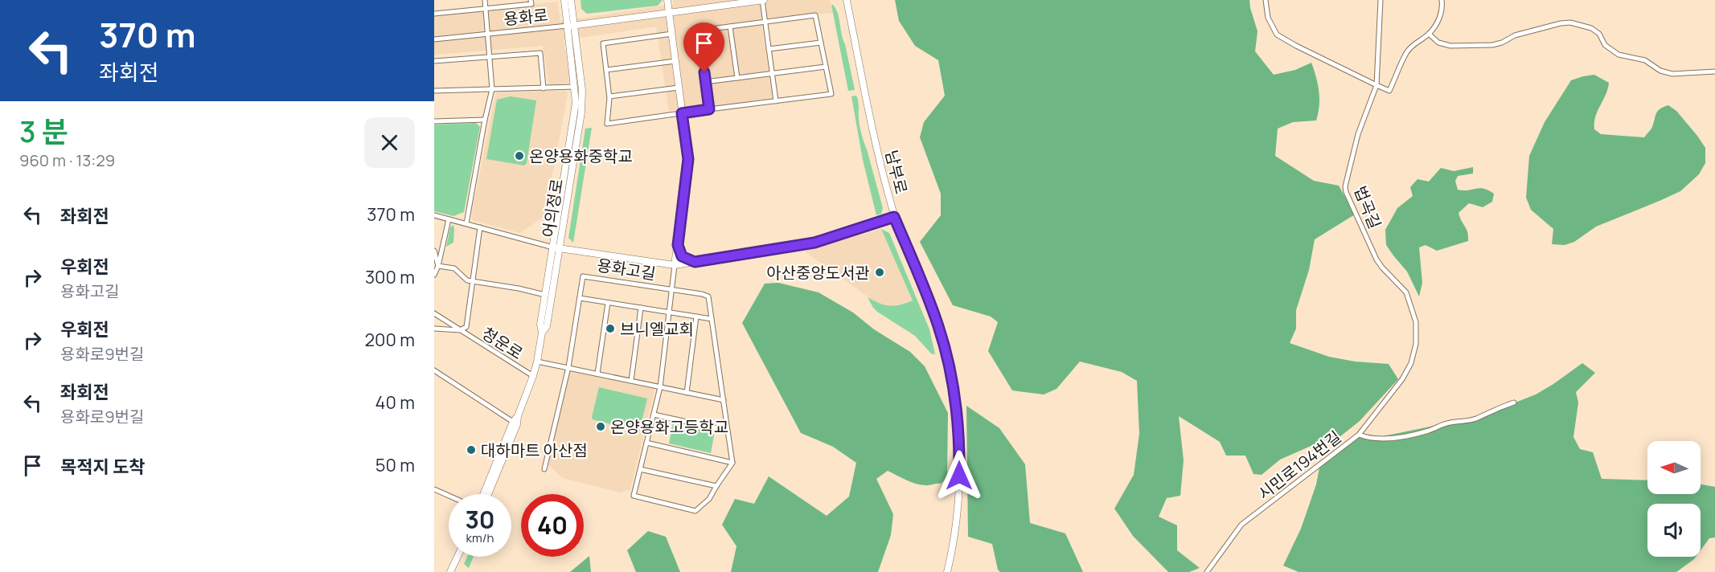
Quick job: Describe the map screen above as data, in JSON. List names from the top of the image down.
{
  "streets": {
    "street": [
      "용화로",
      "남부로",
      "법곡길",
      "어의정로",
      "용화고길",
      "청운로",
      "시민로194번길"
    ]
  },
  "crossings": [
    ["용화로", "어의정로"],
    ["용화로", "용화고길"],
    ["법곡길", "시민로194번길"],
    ["어의정로", "청운로"]
  ],
  "places": [
    "온양용화중학교",
    "아산중앙도서관",
    "브니엘교회",
    "온양용화고등학교",
    "대하마트 아산점"
  ],
  "north": "left",
  "page": {
    "turn": ["370 m", "좌회전"],
    "heading": ["3 분", "960 m · 13:29"],
    "list": [
      {
        "name": "좌회전",
        "value": "370 m"
      },
      {
        "name": "우회전",
        "note": "용화고길",
        "value": "300 m"
      },
      {
        "name": "우회전",
        "note": "용화로9번길",
        "value": "200 m"
      },
      {
        "name": "좌회전",
        "note": "용화로9번길",
        "value": "40 m"
      },
      {
        "name": "목적지 도착",
        "value": "50 m"
      }
    ],
    "speed": "30 km/h",
    "limit": "40"
  }
}
